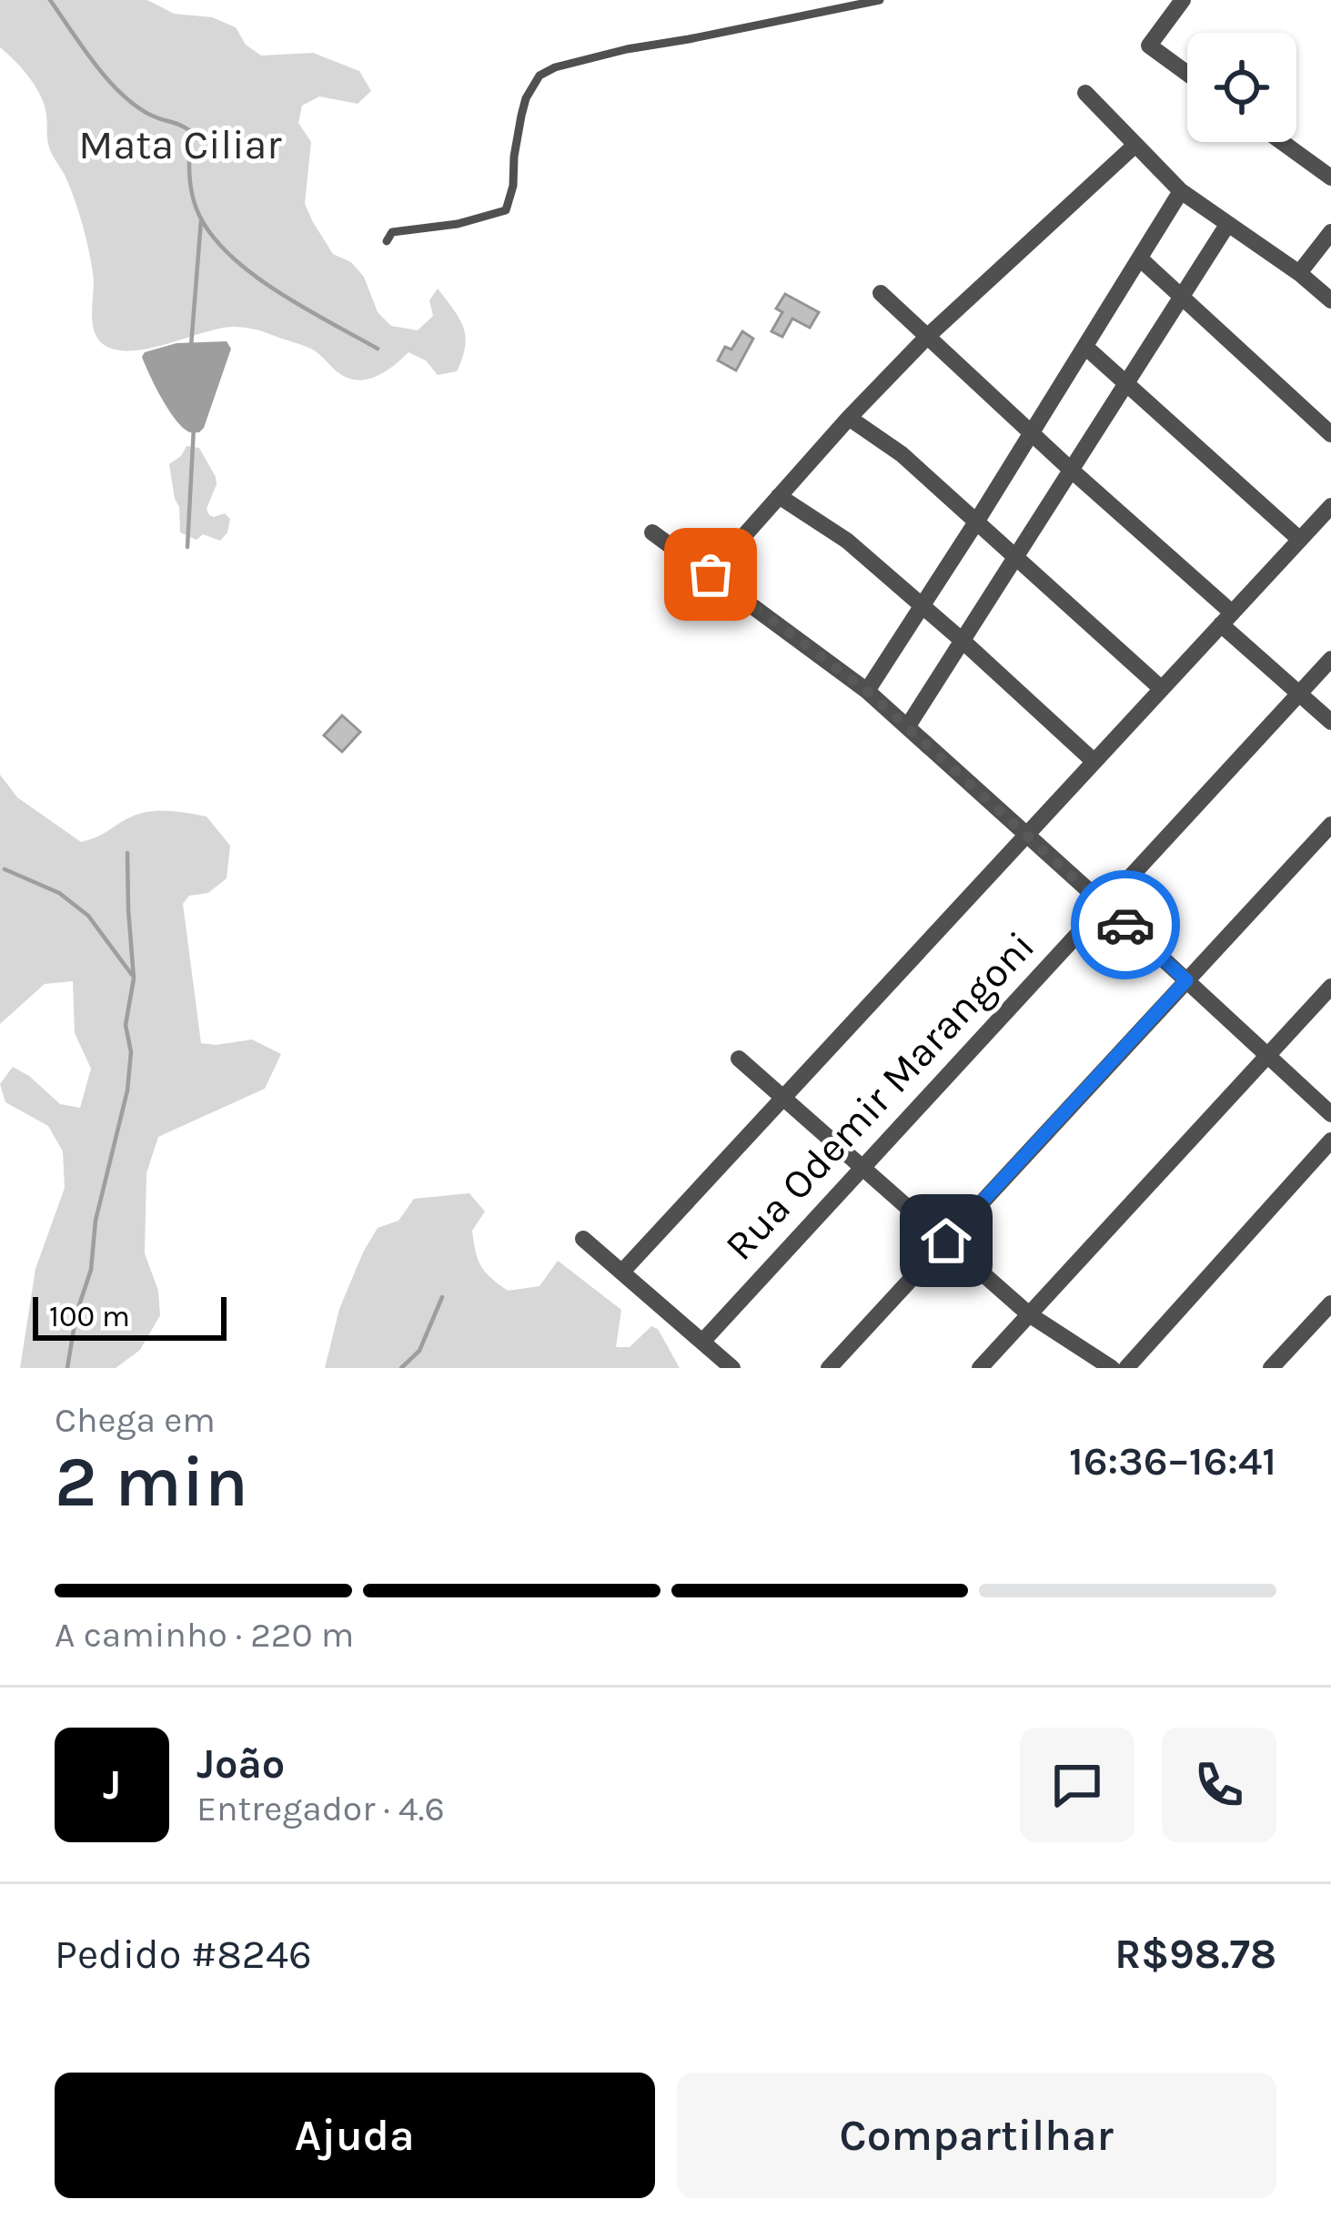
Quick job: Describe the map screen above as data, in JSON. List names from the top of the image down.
{
  "streets": {
    "street": ["Rua Odemir Marangoni"]
  },
  "parks": ["Mata Ciliar"],
  "scale_bar": "100 m",
  "page": {
    "scale": "100 m",
    "heading": ["2 min", "Chega em", "16:36–16:41"],
    "panel": [
      "João",
      "Entregador · 4.6",
      "Pedido #8246",
      "R$98.78"
    ],
    "bar": "A caminho · 220 m",
    "round": "J",
    "buttons": ["Ajuda", "Compartilhar"]
  }
}
